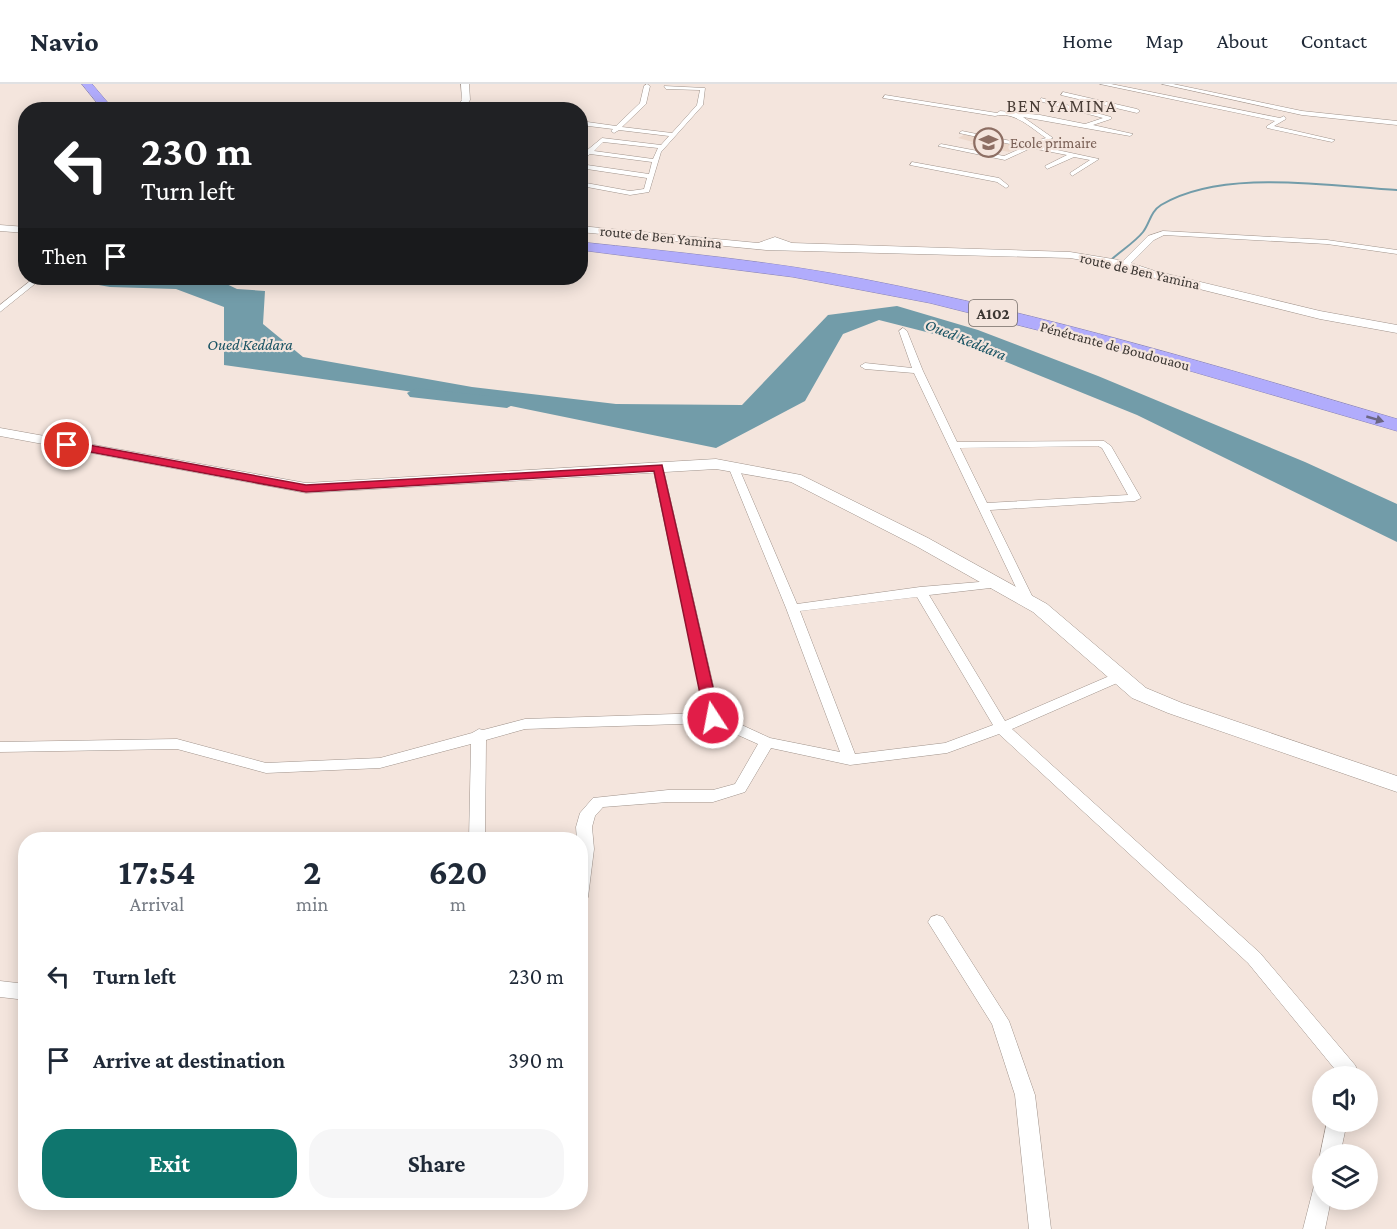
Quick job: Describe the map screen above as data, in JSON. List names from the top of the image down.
{
  "streets": {
    "highway": ["A102", "Pénétrante de Boudouaou"],
    "main road": ["route de Ben Yamina"]
  },
  "districts": ["BEN YAMINA"],
  "water": ["Oued Keddara"],
  "places": {
    "school or university": ["Ecole primaire"]
  },
  "page": {
    "header": "Navio",
    "nav": [
      "Home",
      "Map",
      "About",
      "Contact"
    ],
    "turn": ["230 m", "Turn left"],
    "then": "Then",
    "eta": [
      "17:54",
      "Arrival",
      "2",
      "min",
      "620",
      "m"
    ],
    "list": [
      {
        "name": "Turn left",
        "value": "230 m"
      },
      {
        "name": "Arrive at destination",
        "value": "390 m"
      }
    ],
    "buttons": ["Exit", "Share"]
  }
}
